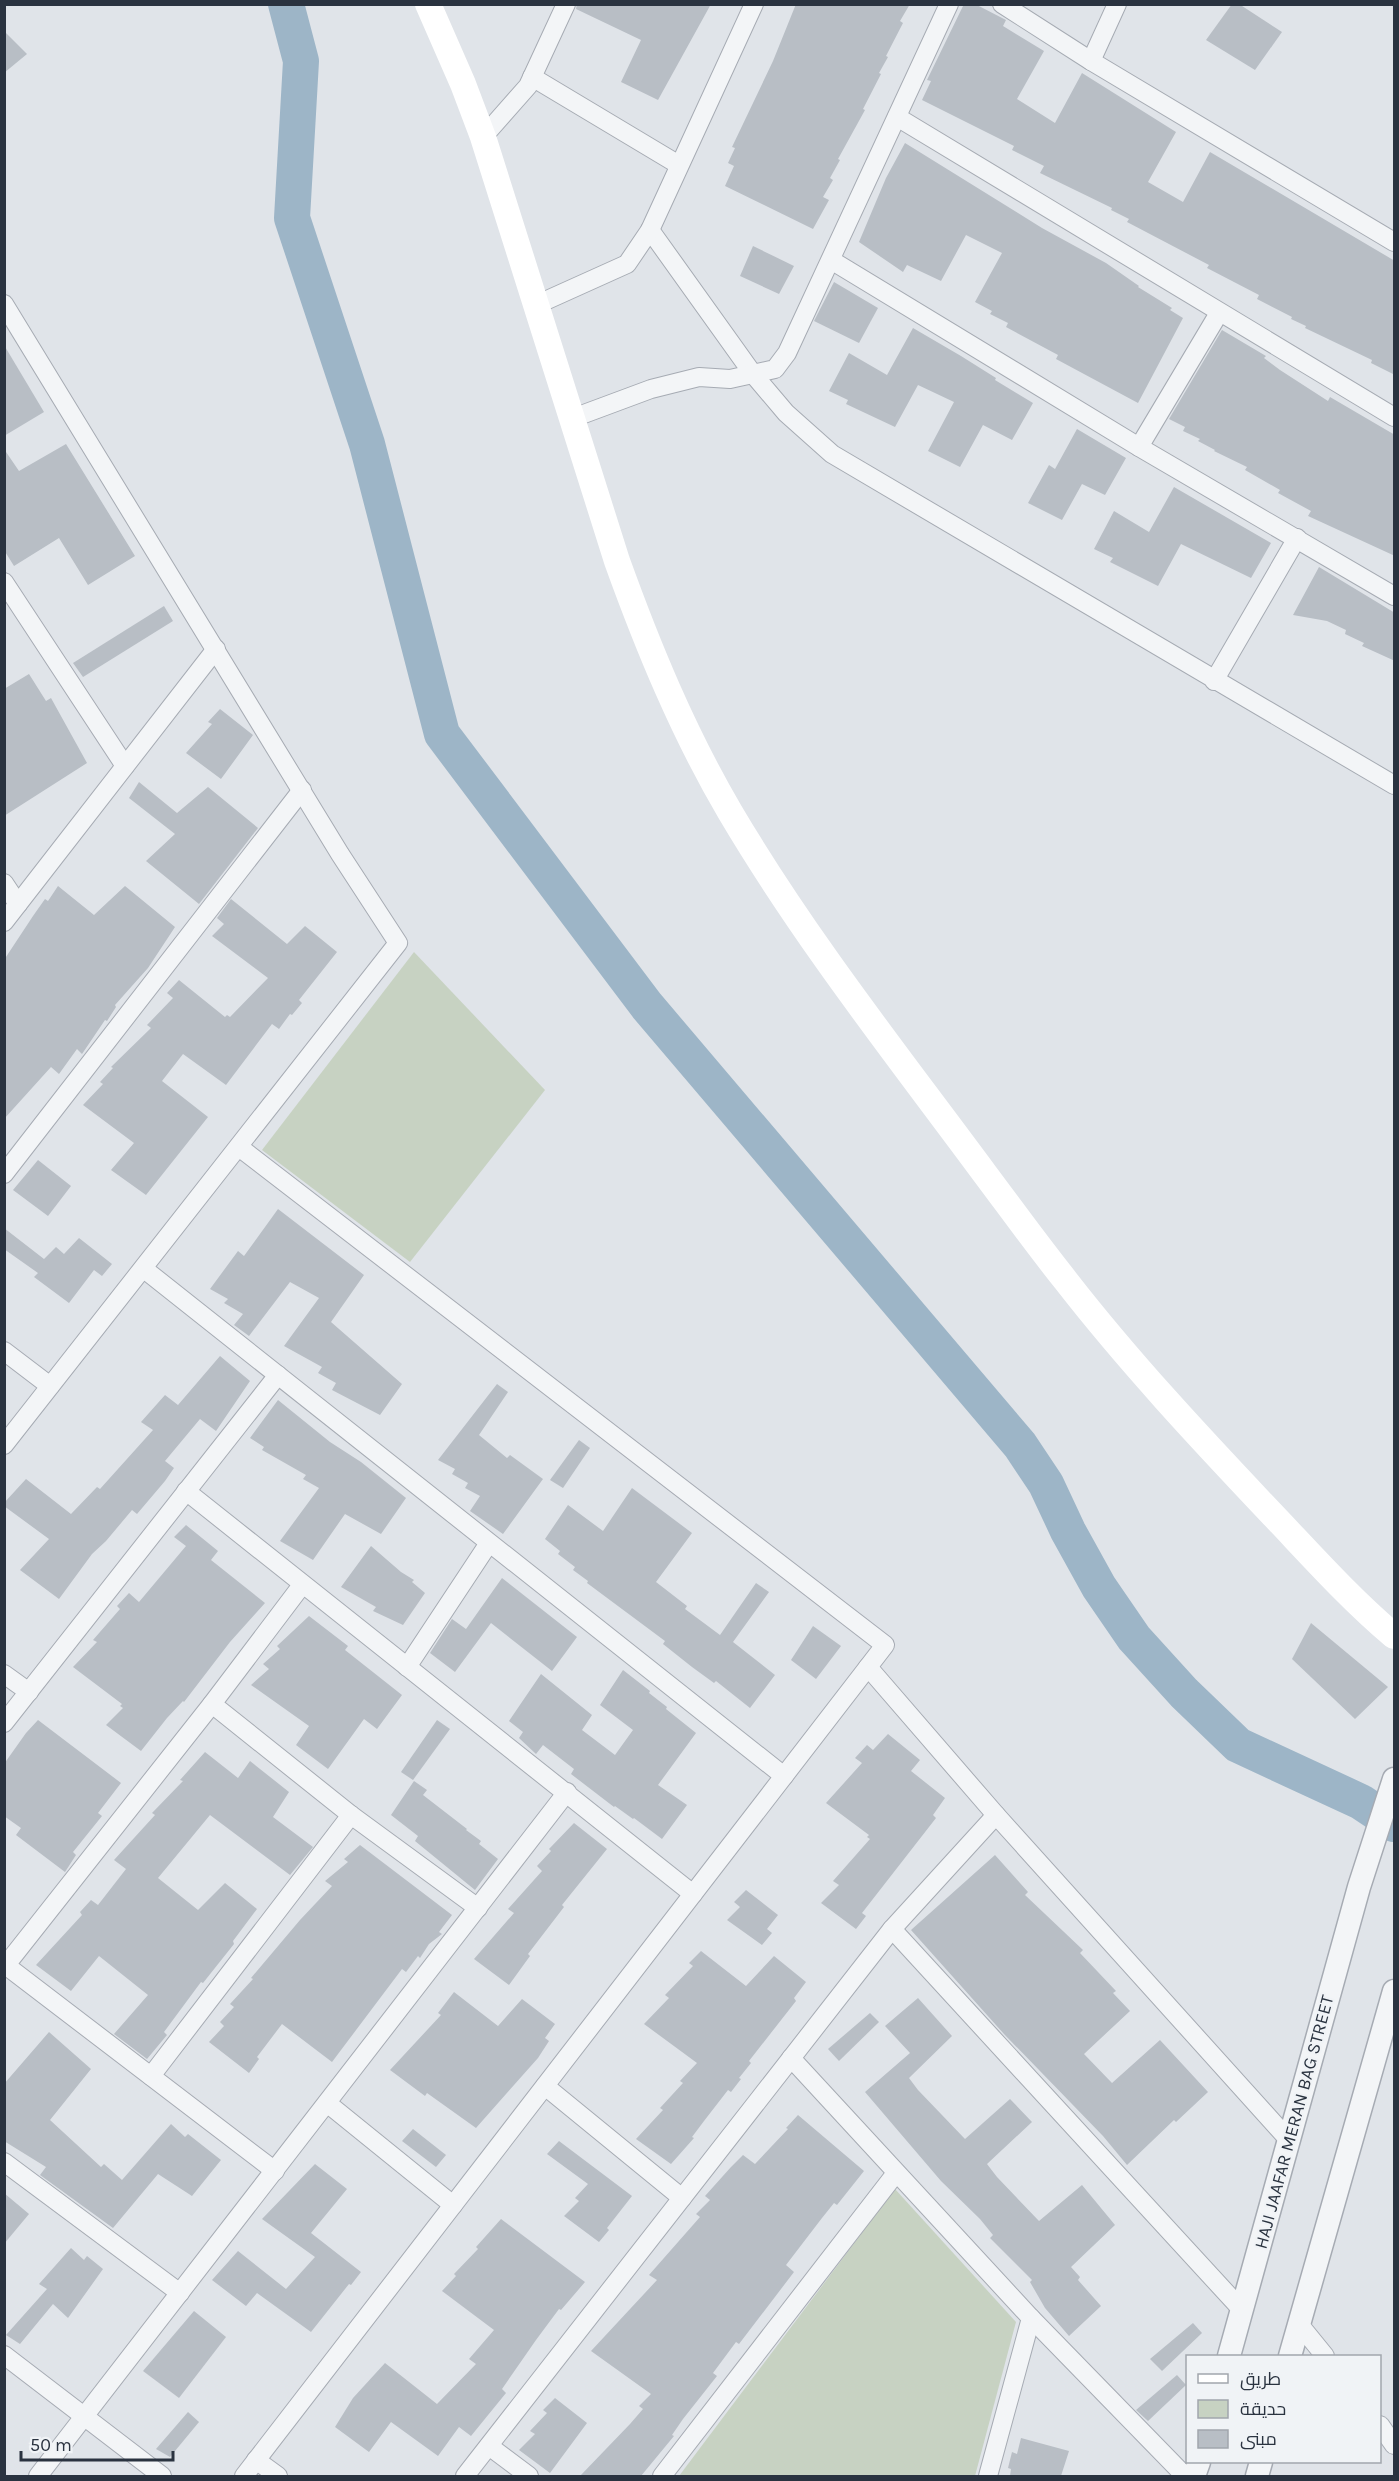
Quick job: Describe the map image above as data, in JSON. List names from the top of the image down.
{
  "streets": {
    "street": ["HAJI JAAFAR MERAN BAG STREET"]
  },
  "legend": ["طريق", "حديقة", "مبنى"],
  "scale_bar": "50 m"
}
